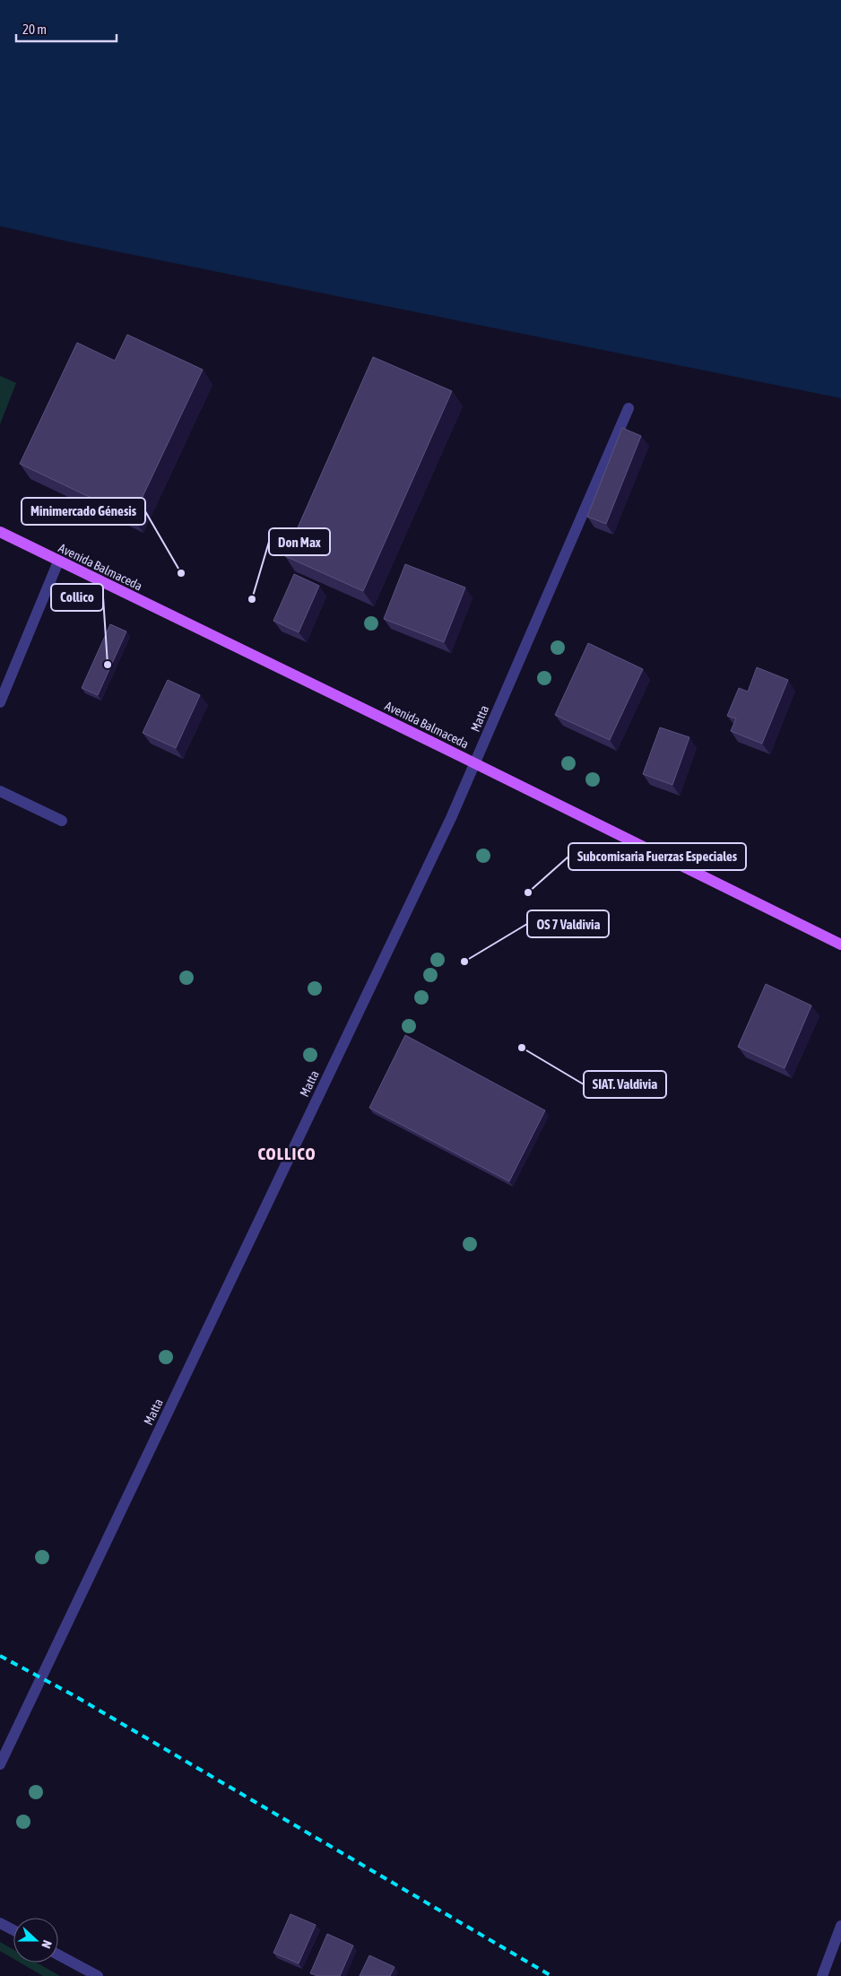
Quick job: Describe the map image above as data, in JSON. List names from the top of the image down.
{
  "streets": {
    "main road": ["Avenida Balmaceda"],
    "street": ["Matta"]
  },
  "crossings": [
    ["Avenida Balmaceda", "Matta"]
  ],
  "districts": ["COLLICO"],
  "places": [
    "Minimercado Génesis",
    "Don Max",
    "Collico",
    "Subcomisaria Fuerzas Especiales",
    "OS 7 Valdivia",
    "SIAT. Valdivia"
  ],
  "scale_bar": "20 m",
  "north": "right"
}
